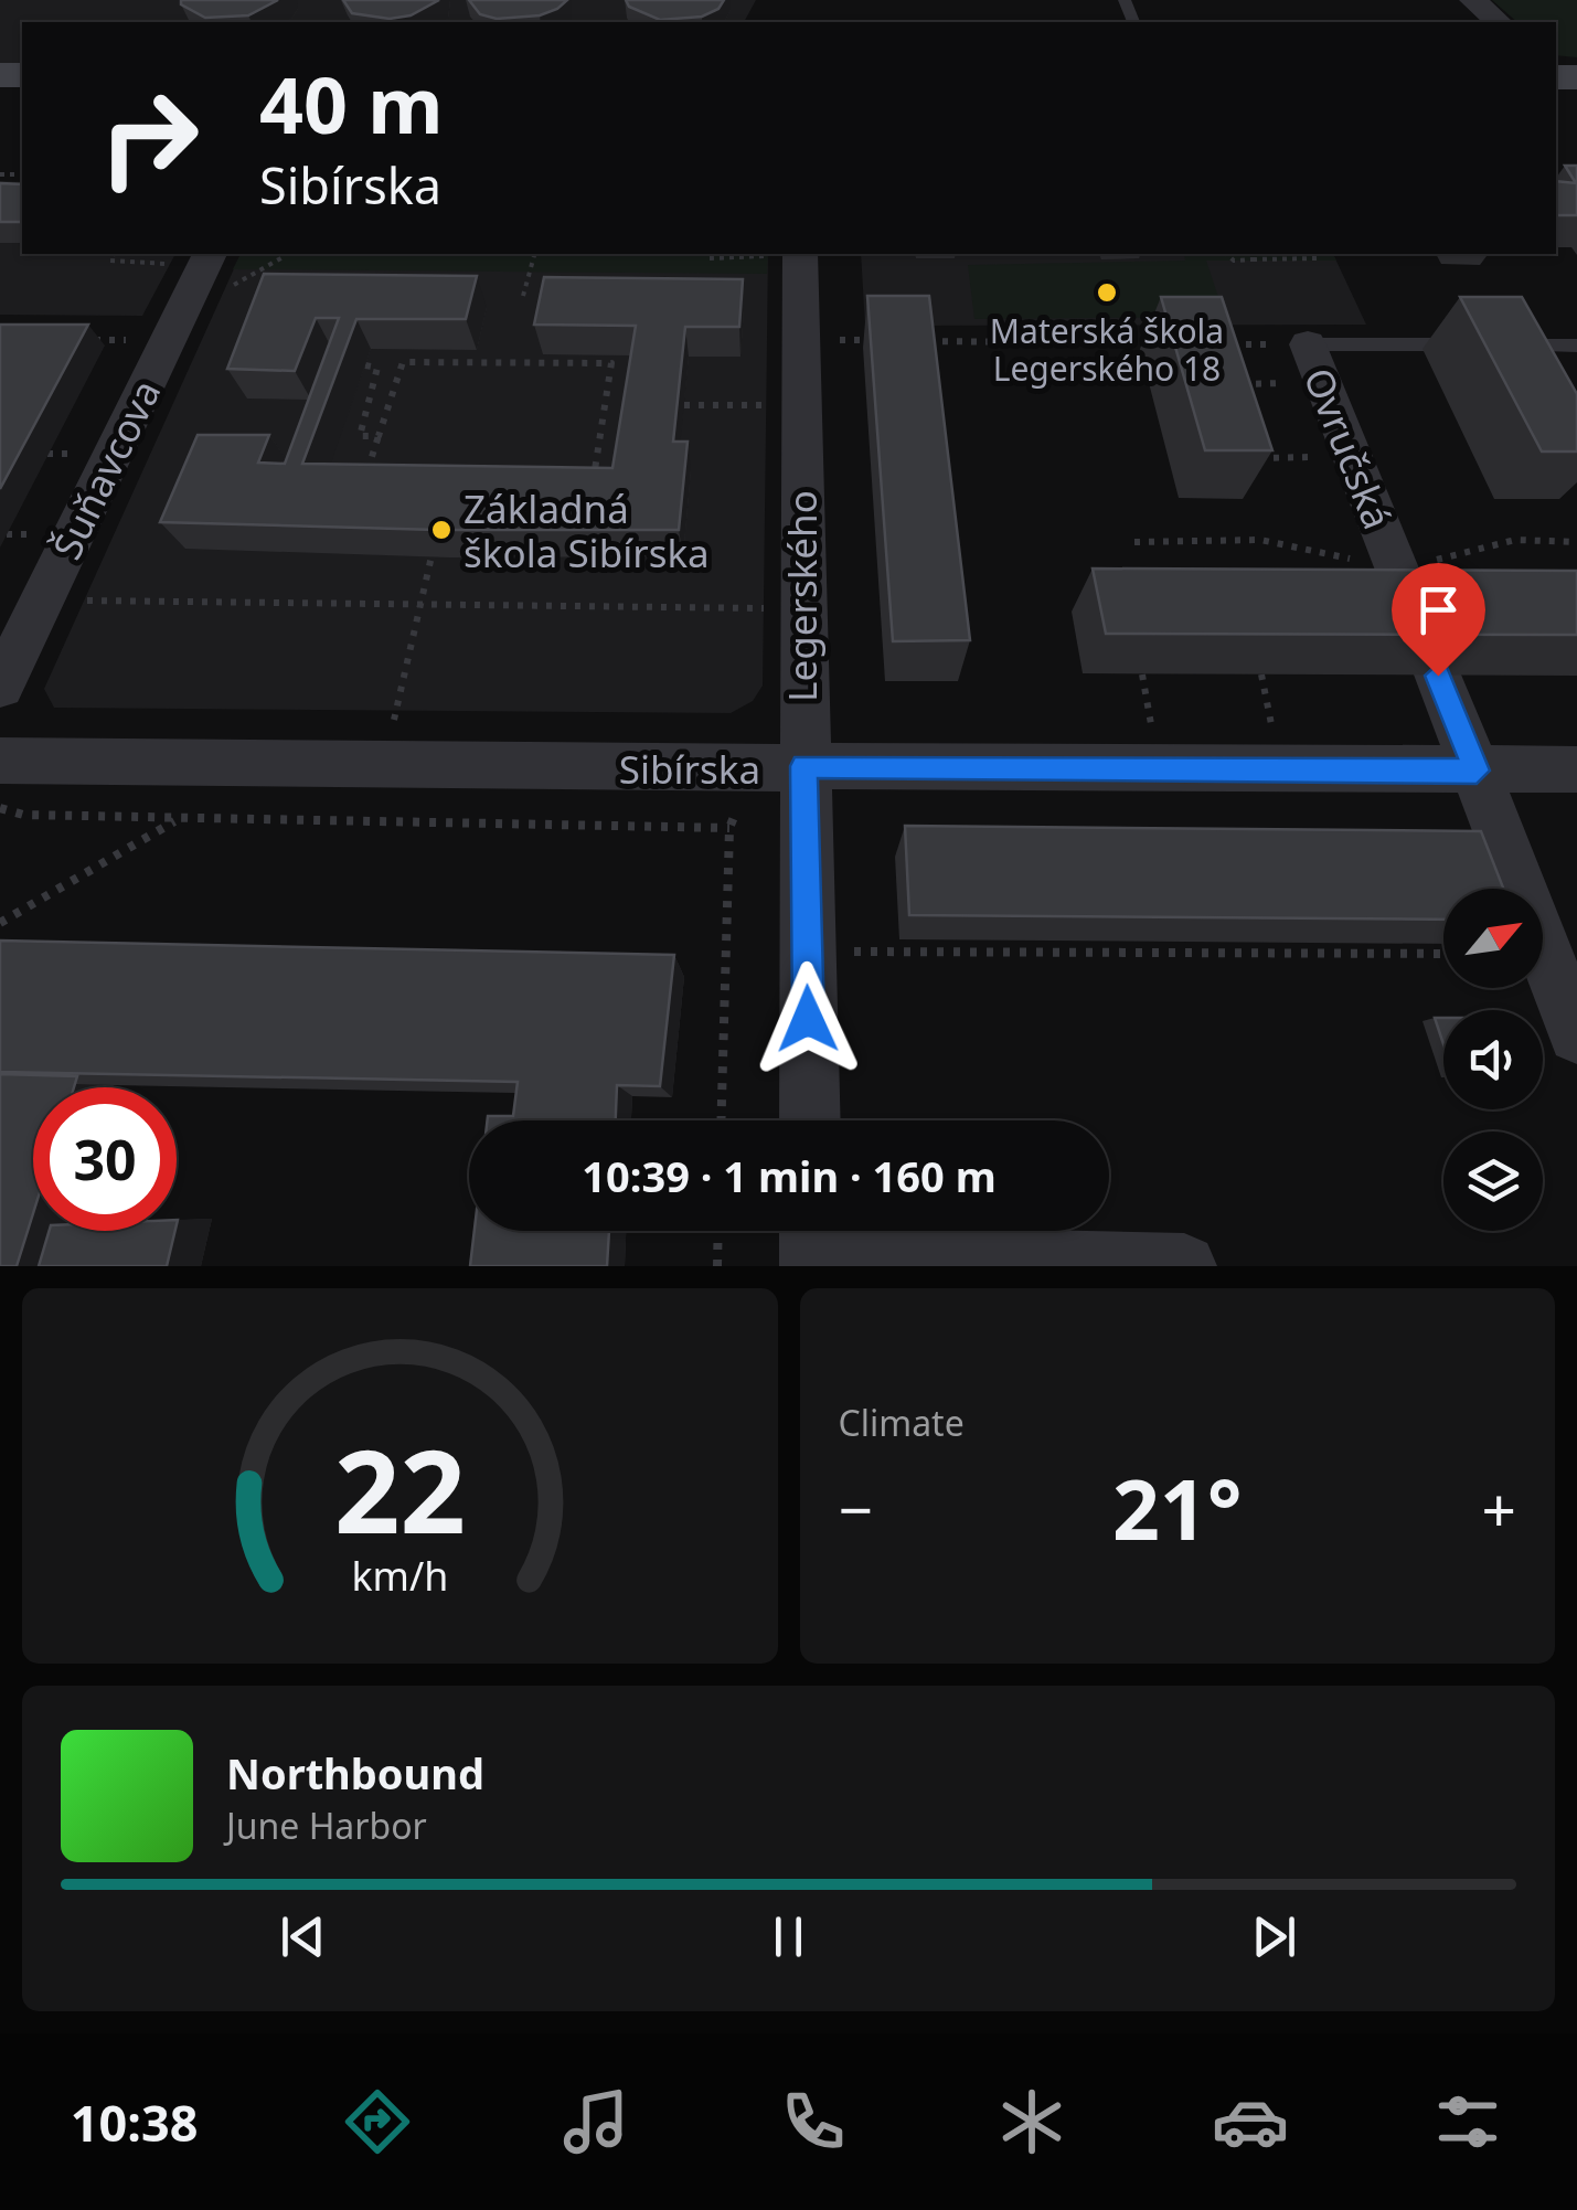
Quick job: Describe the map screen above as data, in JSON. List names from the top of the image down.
{
  "streets": {
    "street": [
      "Ovručská",
      "Šuňavcova",
      "Legerského",
      "Sibírska"
    ]
  },
  "crossings": [
    ["Legerského", "Sibírska"]
  ],
  "places": ["Materská škola Legerského 18", "Základná škola Sibírska"],
  "north": "top right",
  "page": {
    "turn": ["40 m", "Sibírska"],
    "limit": "30",
    "trip": "10:39 · 1 min · 160 m",
    "tile": "Climate",
    "heat": ["−", "21°", "+"],
    "song": ["Northbound", "June Harbor"],
    "tabs": "10:38",
    "gauge": ["22", "km/h"]
  }
}
